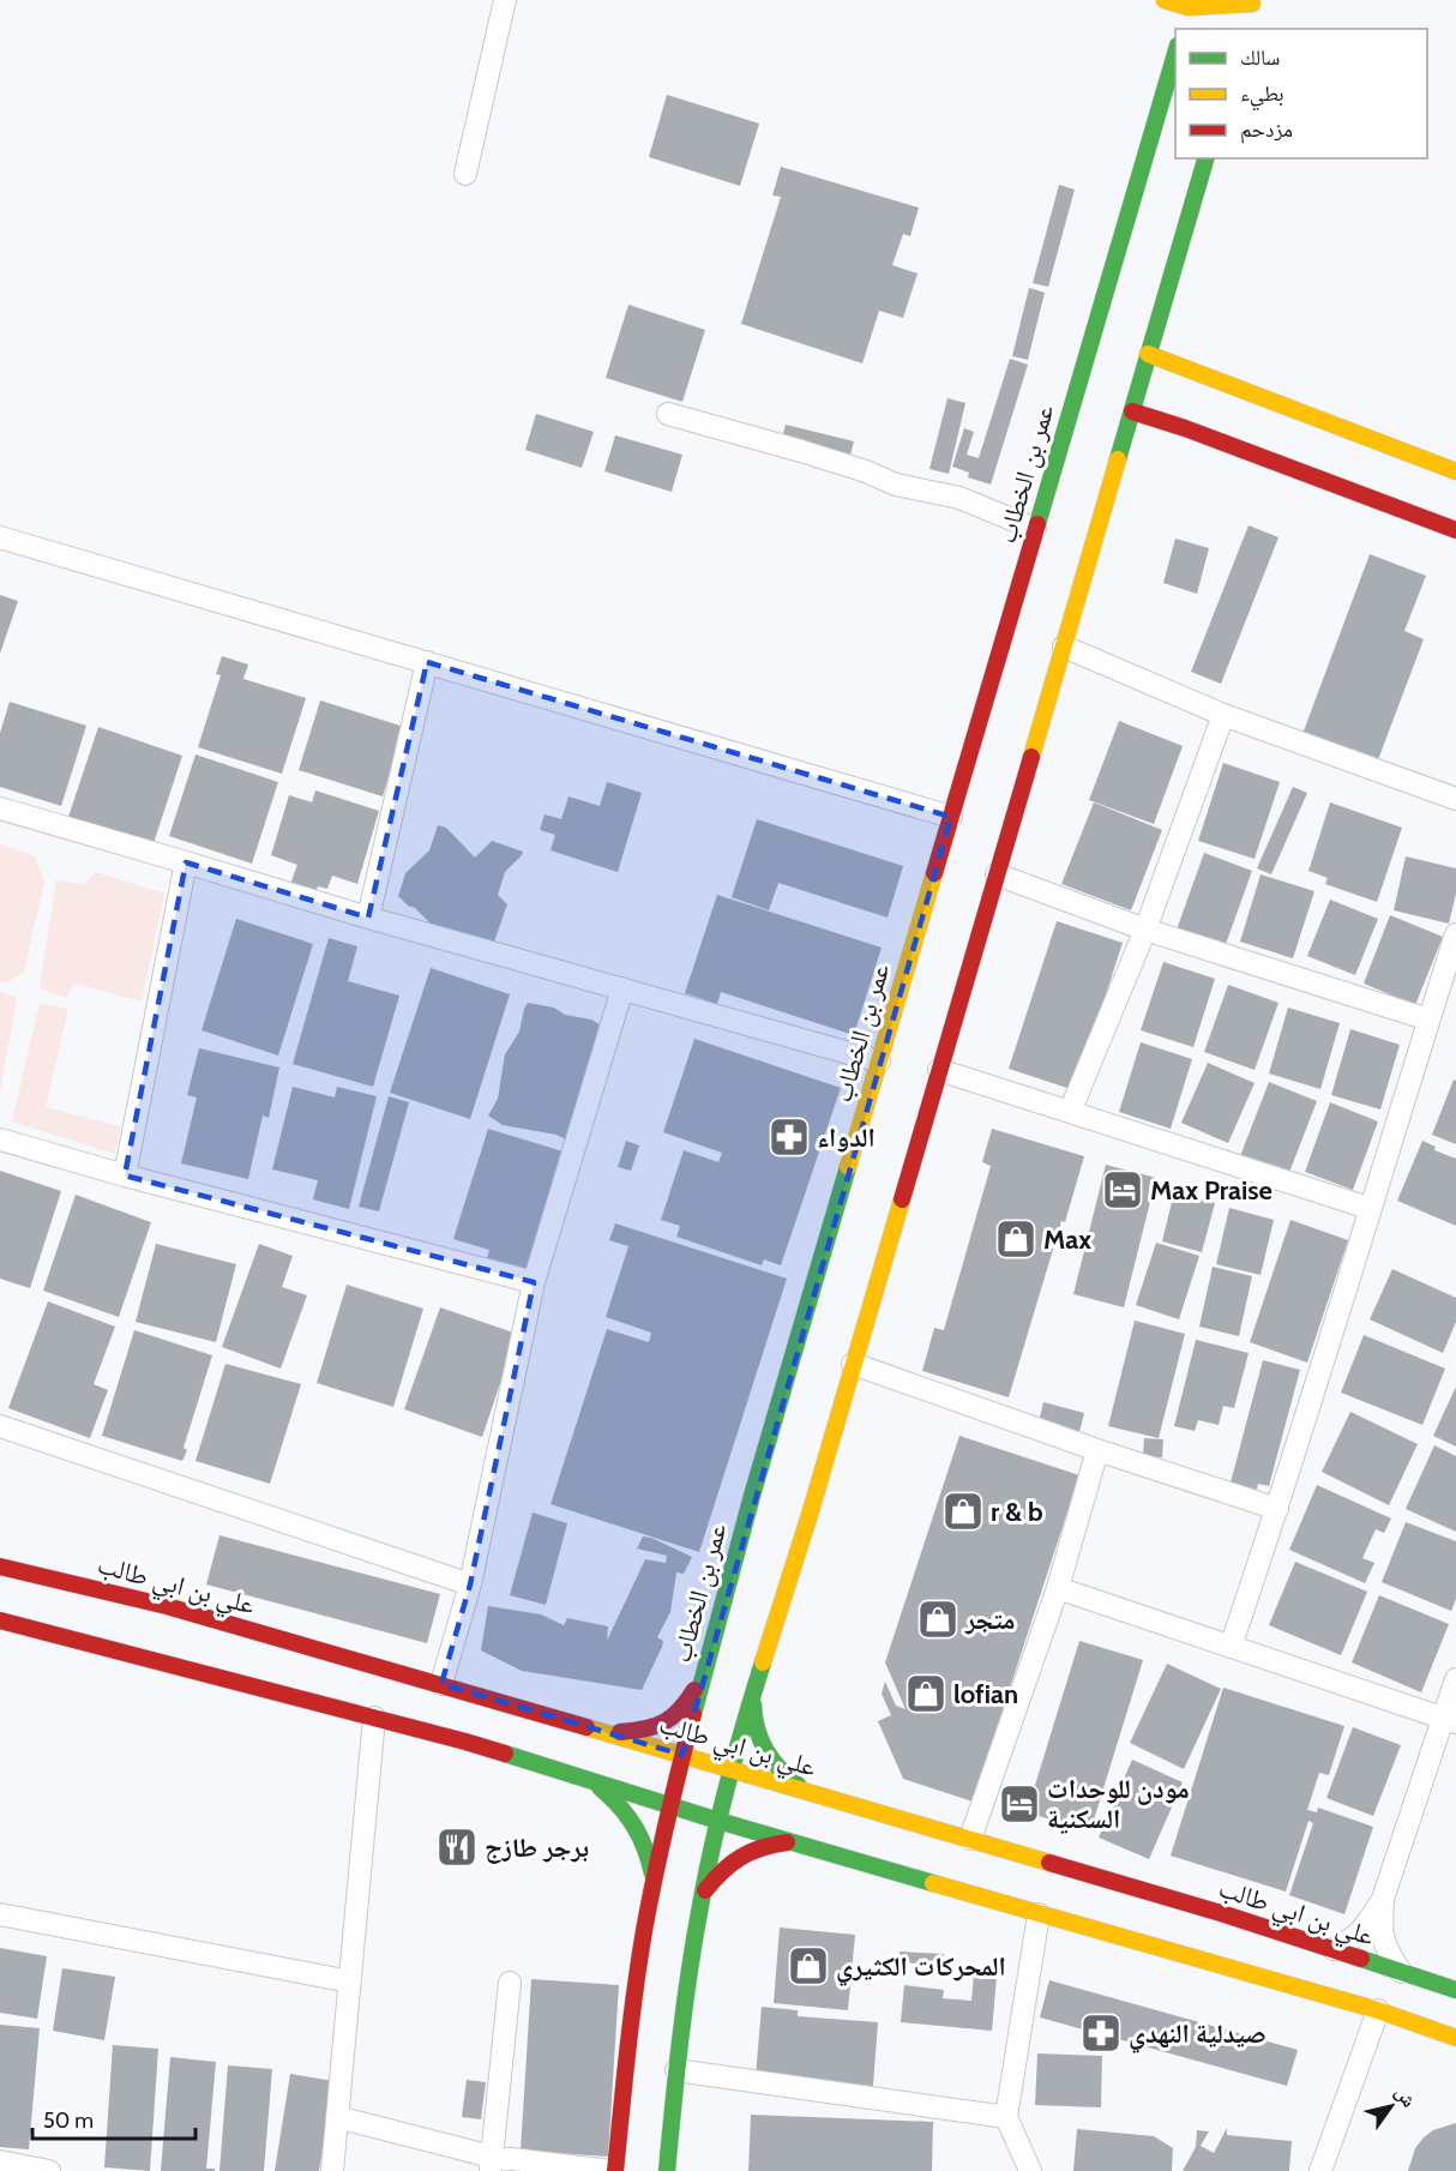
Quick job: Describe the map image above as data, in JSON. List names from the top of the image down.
{
  "streets": {
    "street": ["عمر بن الخطاب", "علي بن ابي طالب"]
  },
  "crossings": [
    ["عمر بن الخطاب", "علي بن ابي طالب"]
  ],
  "places": {
    "pharmacy": ["الدواء", "صيدلية النهدي"],
    "hotel": ["Max Praise", "مودن للوحدات السكنية"],
    "shop": [
      "Max",
      "r & b",
      "متجر",
      "lofian",
      "المحركات الكثيري"
    ],
    "restaurant": ["برجر طازج"]
  },
  "legend": ["سالك", "بطيء", "مزدحم"],
  "scale_bar": "50 m",
  "north": "top right"
}
